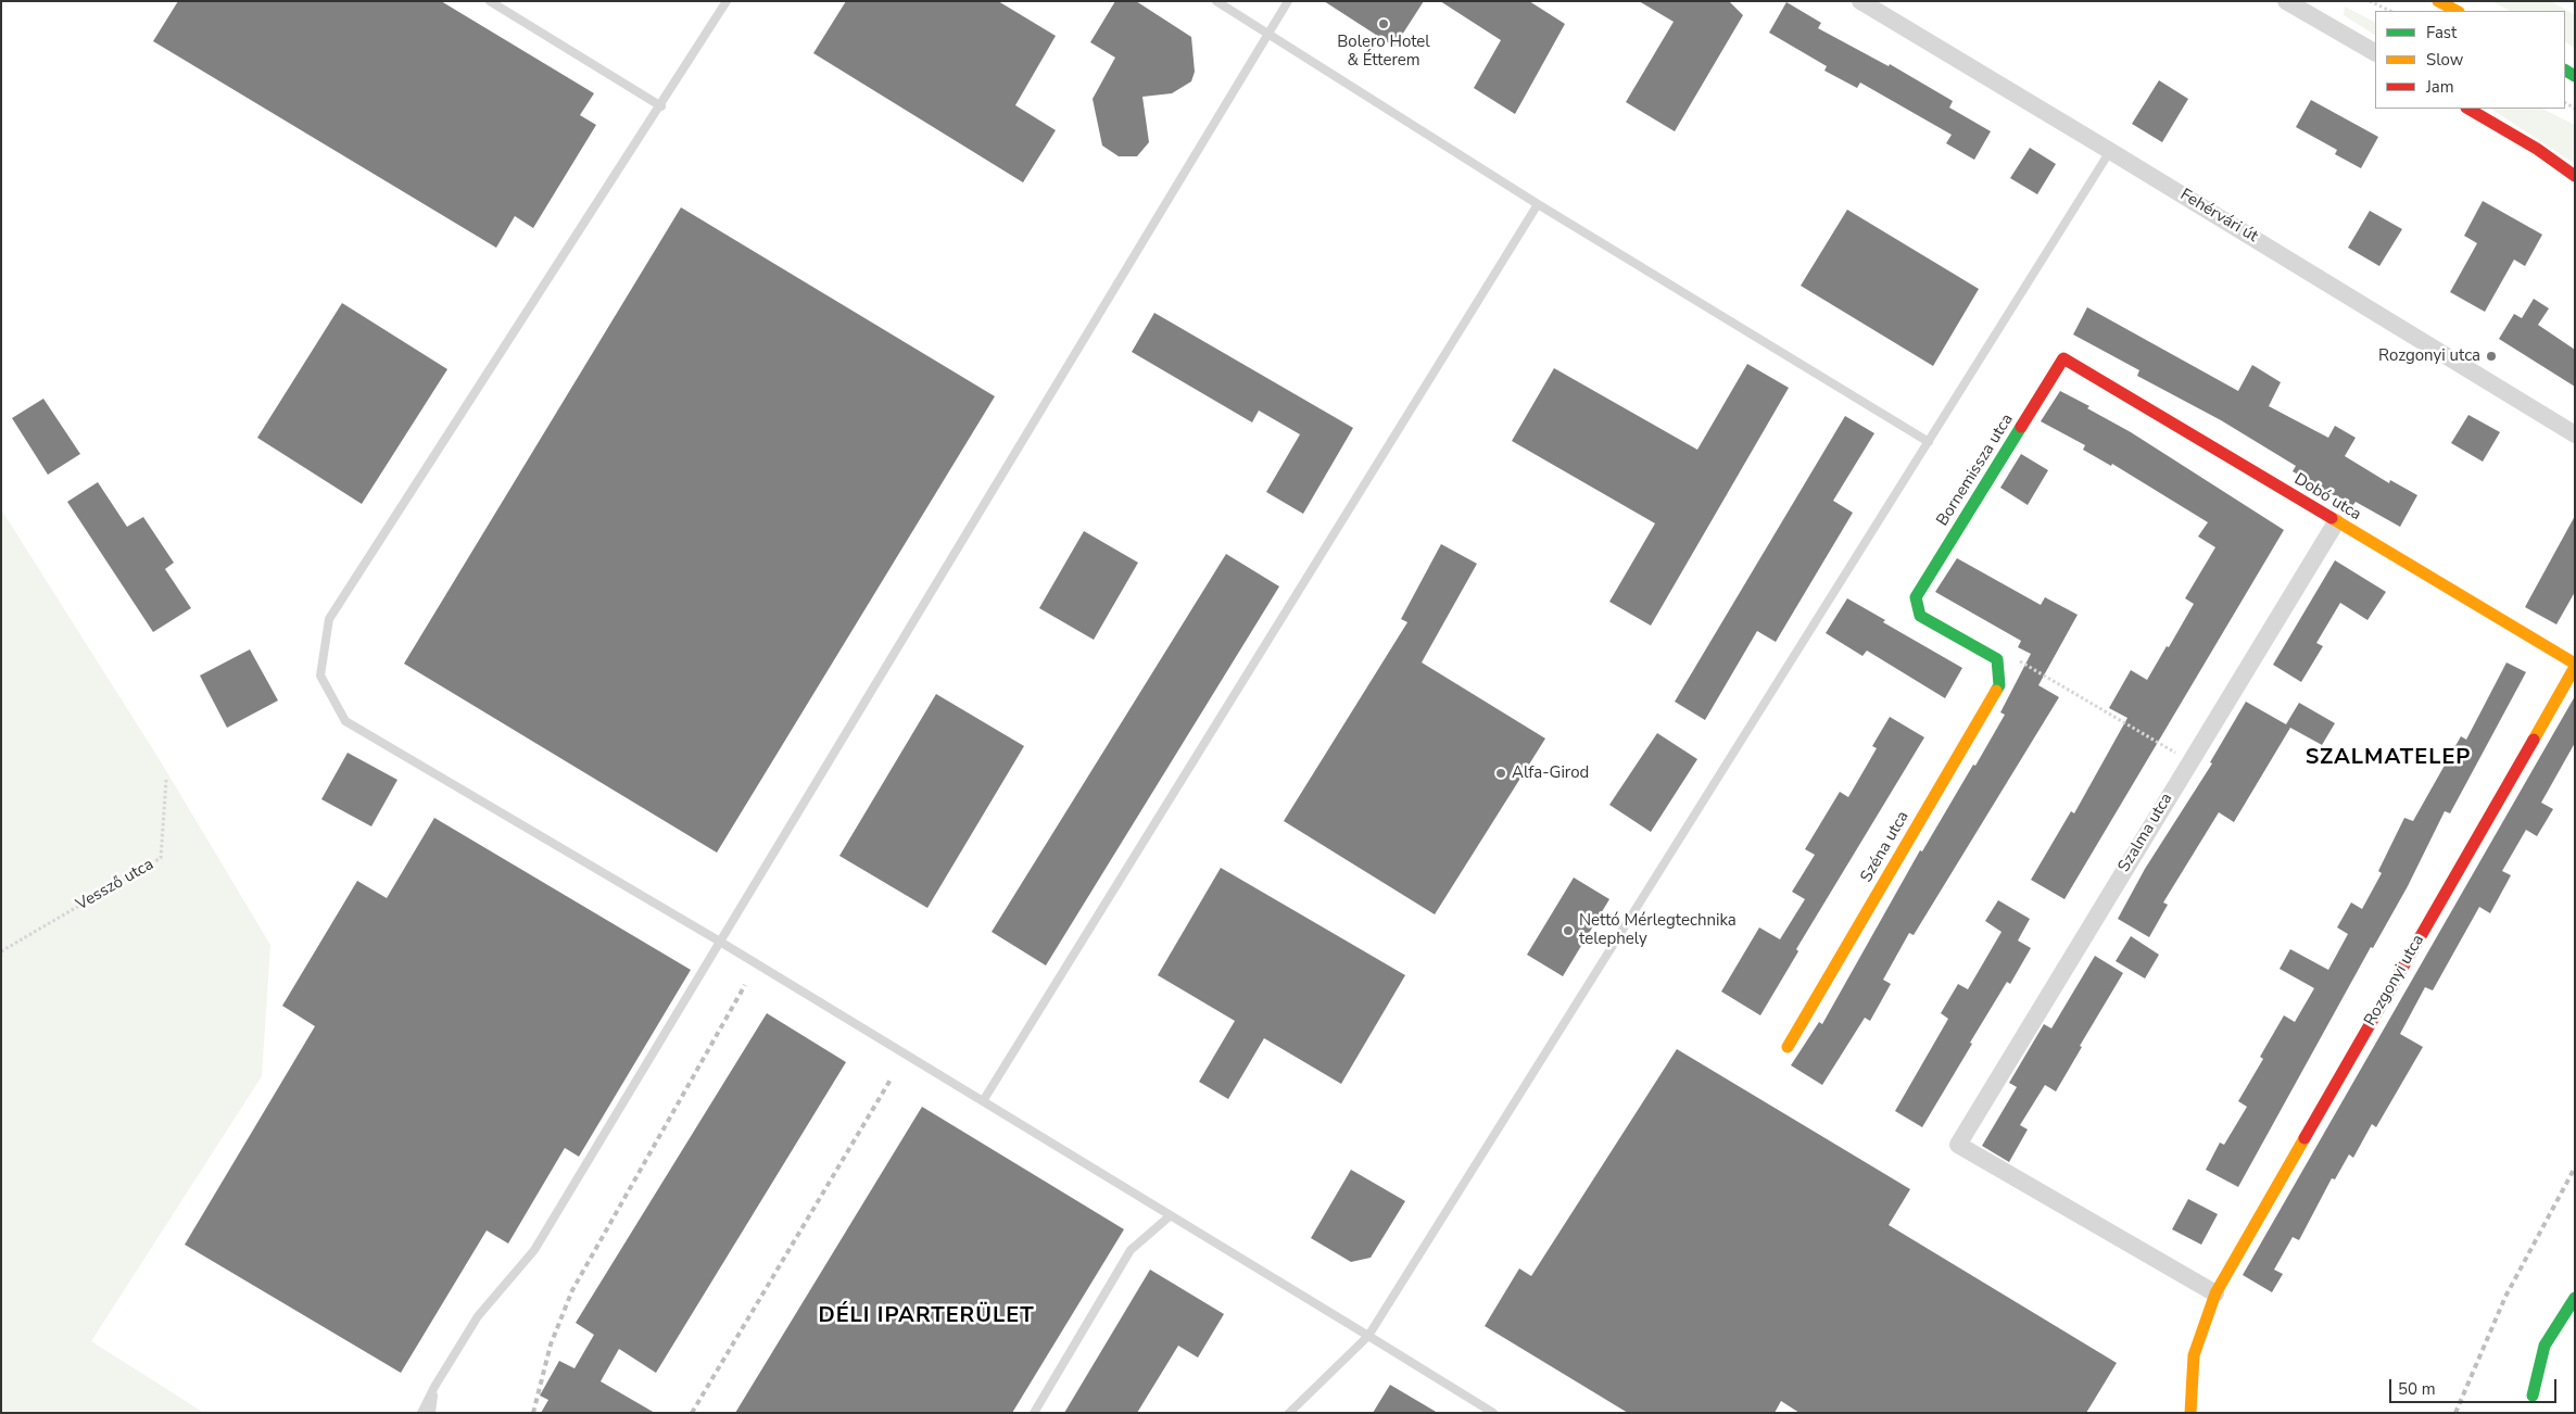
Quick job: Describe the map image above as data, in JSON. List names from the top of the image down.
{
  "streets": {
    "street": [
      "Fehérvári út",
      "Bornemissza utca",
      "Dobó utca",
      "Szalma utca",
      "Széna utca",
      "Rozgonyi utca"
    ],
    "path": ["Vessző utca"]
  },
  "crossings": [
    ["Bornemissza utca", "Dobó utca"],
    ["Bornemissza utca", "Széna utca"],
    ["Dobó utca", "Szalma utca"],
    ["Dobó utca", "Rozgonyi utca"],
    ["Szalma utca", "Rozgonyi utca"]
  ],
  "districts": ["SZALMATELEP", "DÉLI IPARTERÜLET"],
  "places": [
    "Bolero Hotel & Étterem",
    "Rozgonyi utca",
    "Alfa-Girod",
    "Nettó Mérlegtechnika telephely"
  ],
  "legend": ["Fast", "Slow", "Jam"],
  "scale_bar": "50 m"
}
